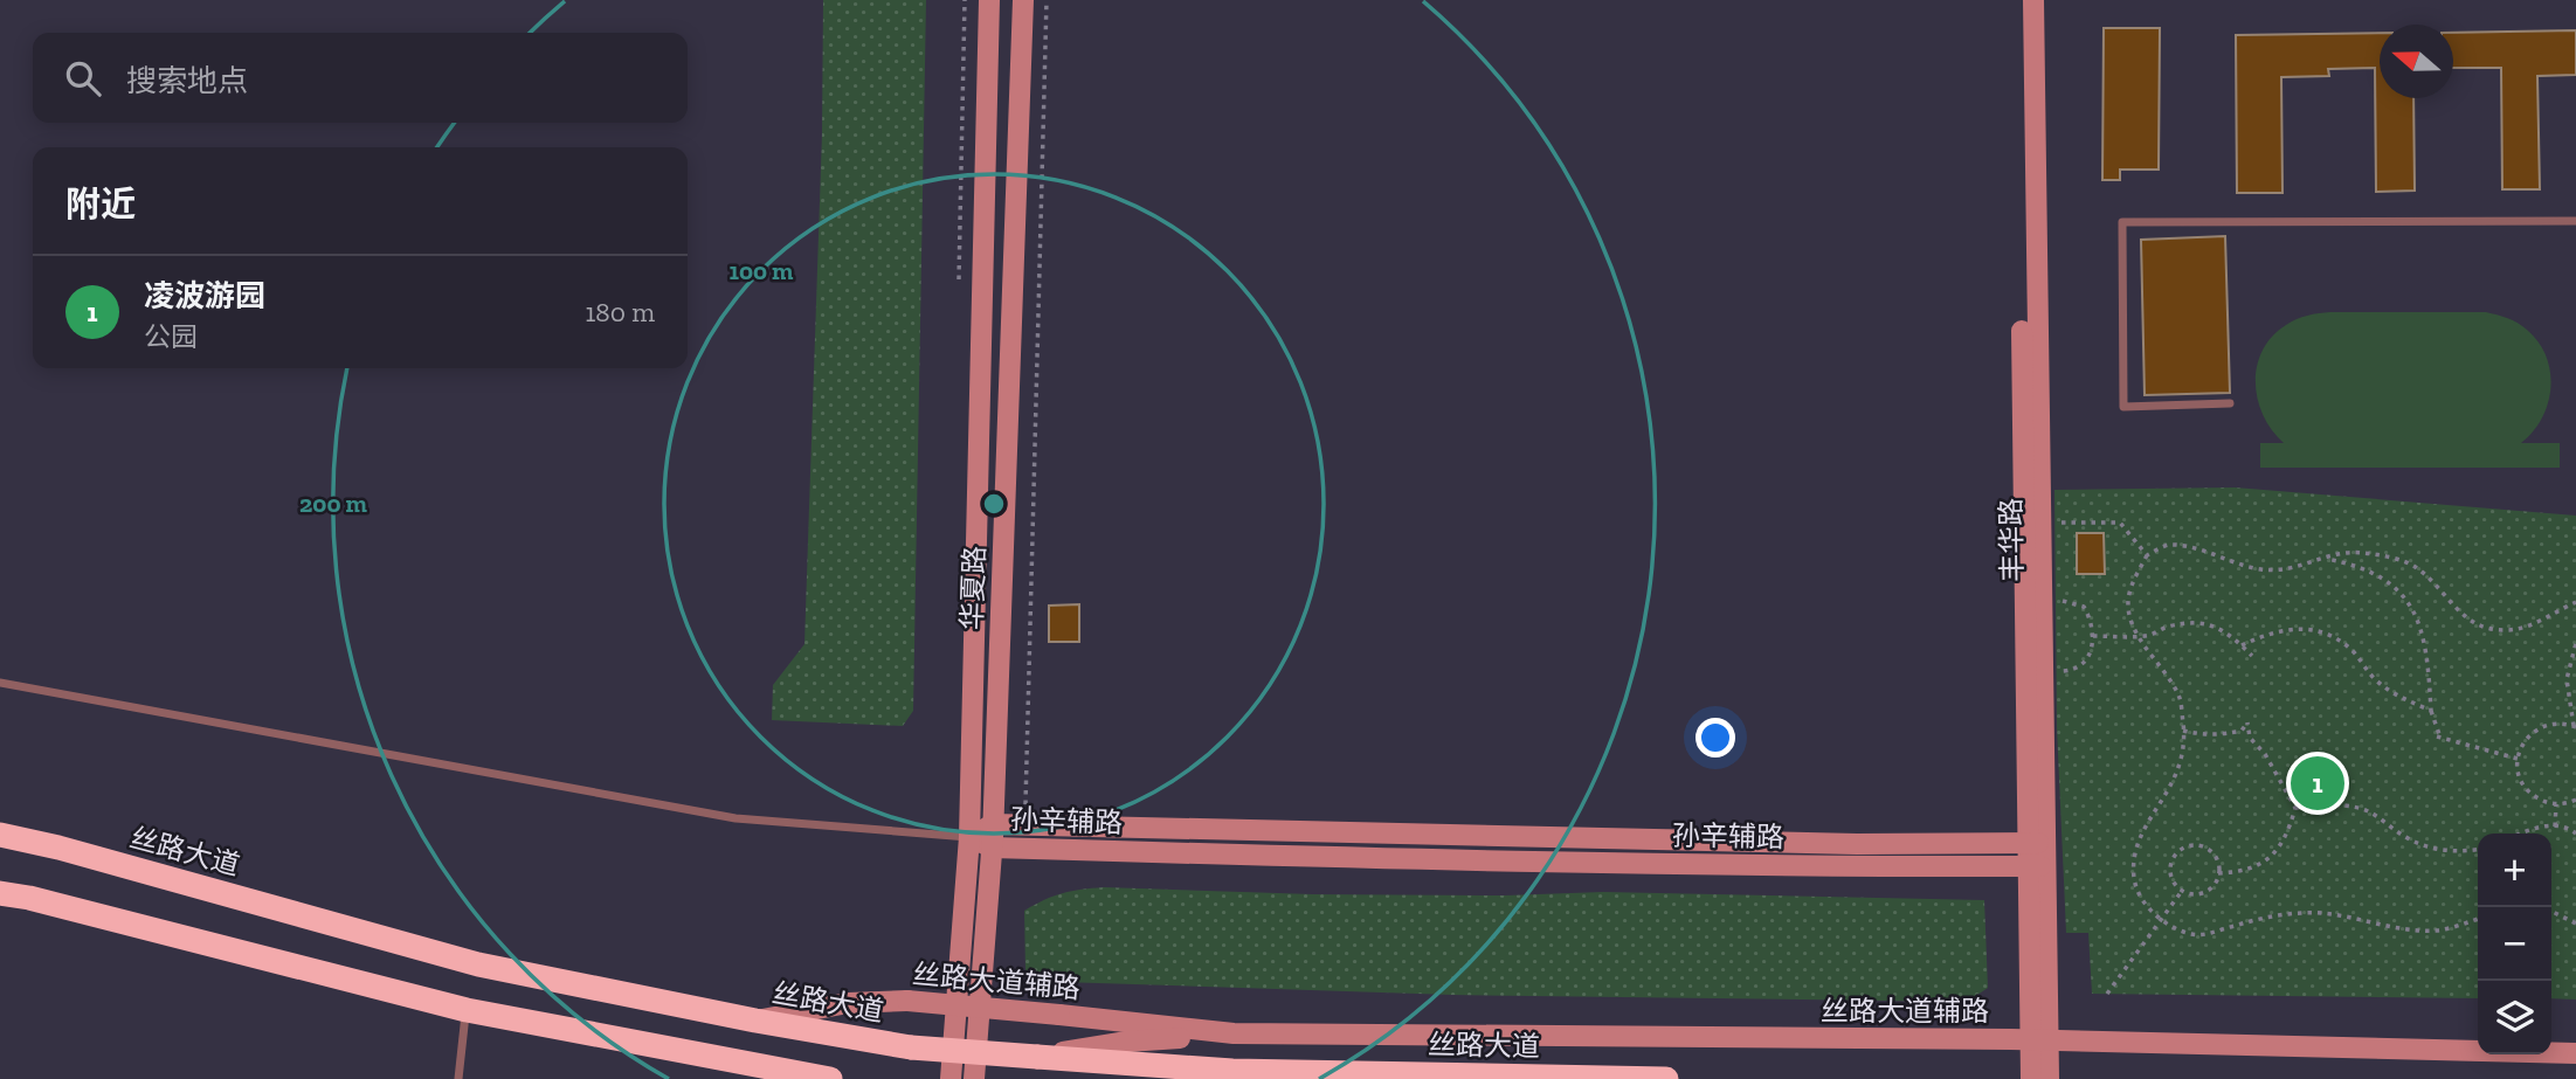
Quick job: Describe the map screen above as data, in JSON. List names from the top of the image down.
{
  "streets": {
    "highway": ["丝路大道"],
    "street": [
      "丰华路",
      "华夏路",
      "孙辛辅路",
      "丝路大道辅路"
    ]
  },
  "crossings": [
    ["丰华路", "孙辛辅路"],
    ["丰华路", "丝路大道辅路"],
    ["华夏路", "孙辛辅路"],
    ["丝路大道", "丝路大道辅路"]
  ],
  "north": "left",
  "page": {
    "search": "搜索地点",
    "heading": "附近",
    "list": [
      {
        "mark": "1",
        "name": "凌波游园",
        "note": "公园",
        "value": "180 m"
      }
    ],
    "pins": "1",
    "map_buttons": ["+", "−"]
  },
  "rings": ["100 m", "200 m"]
}
